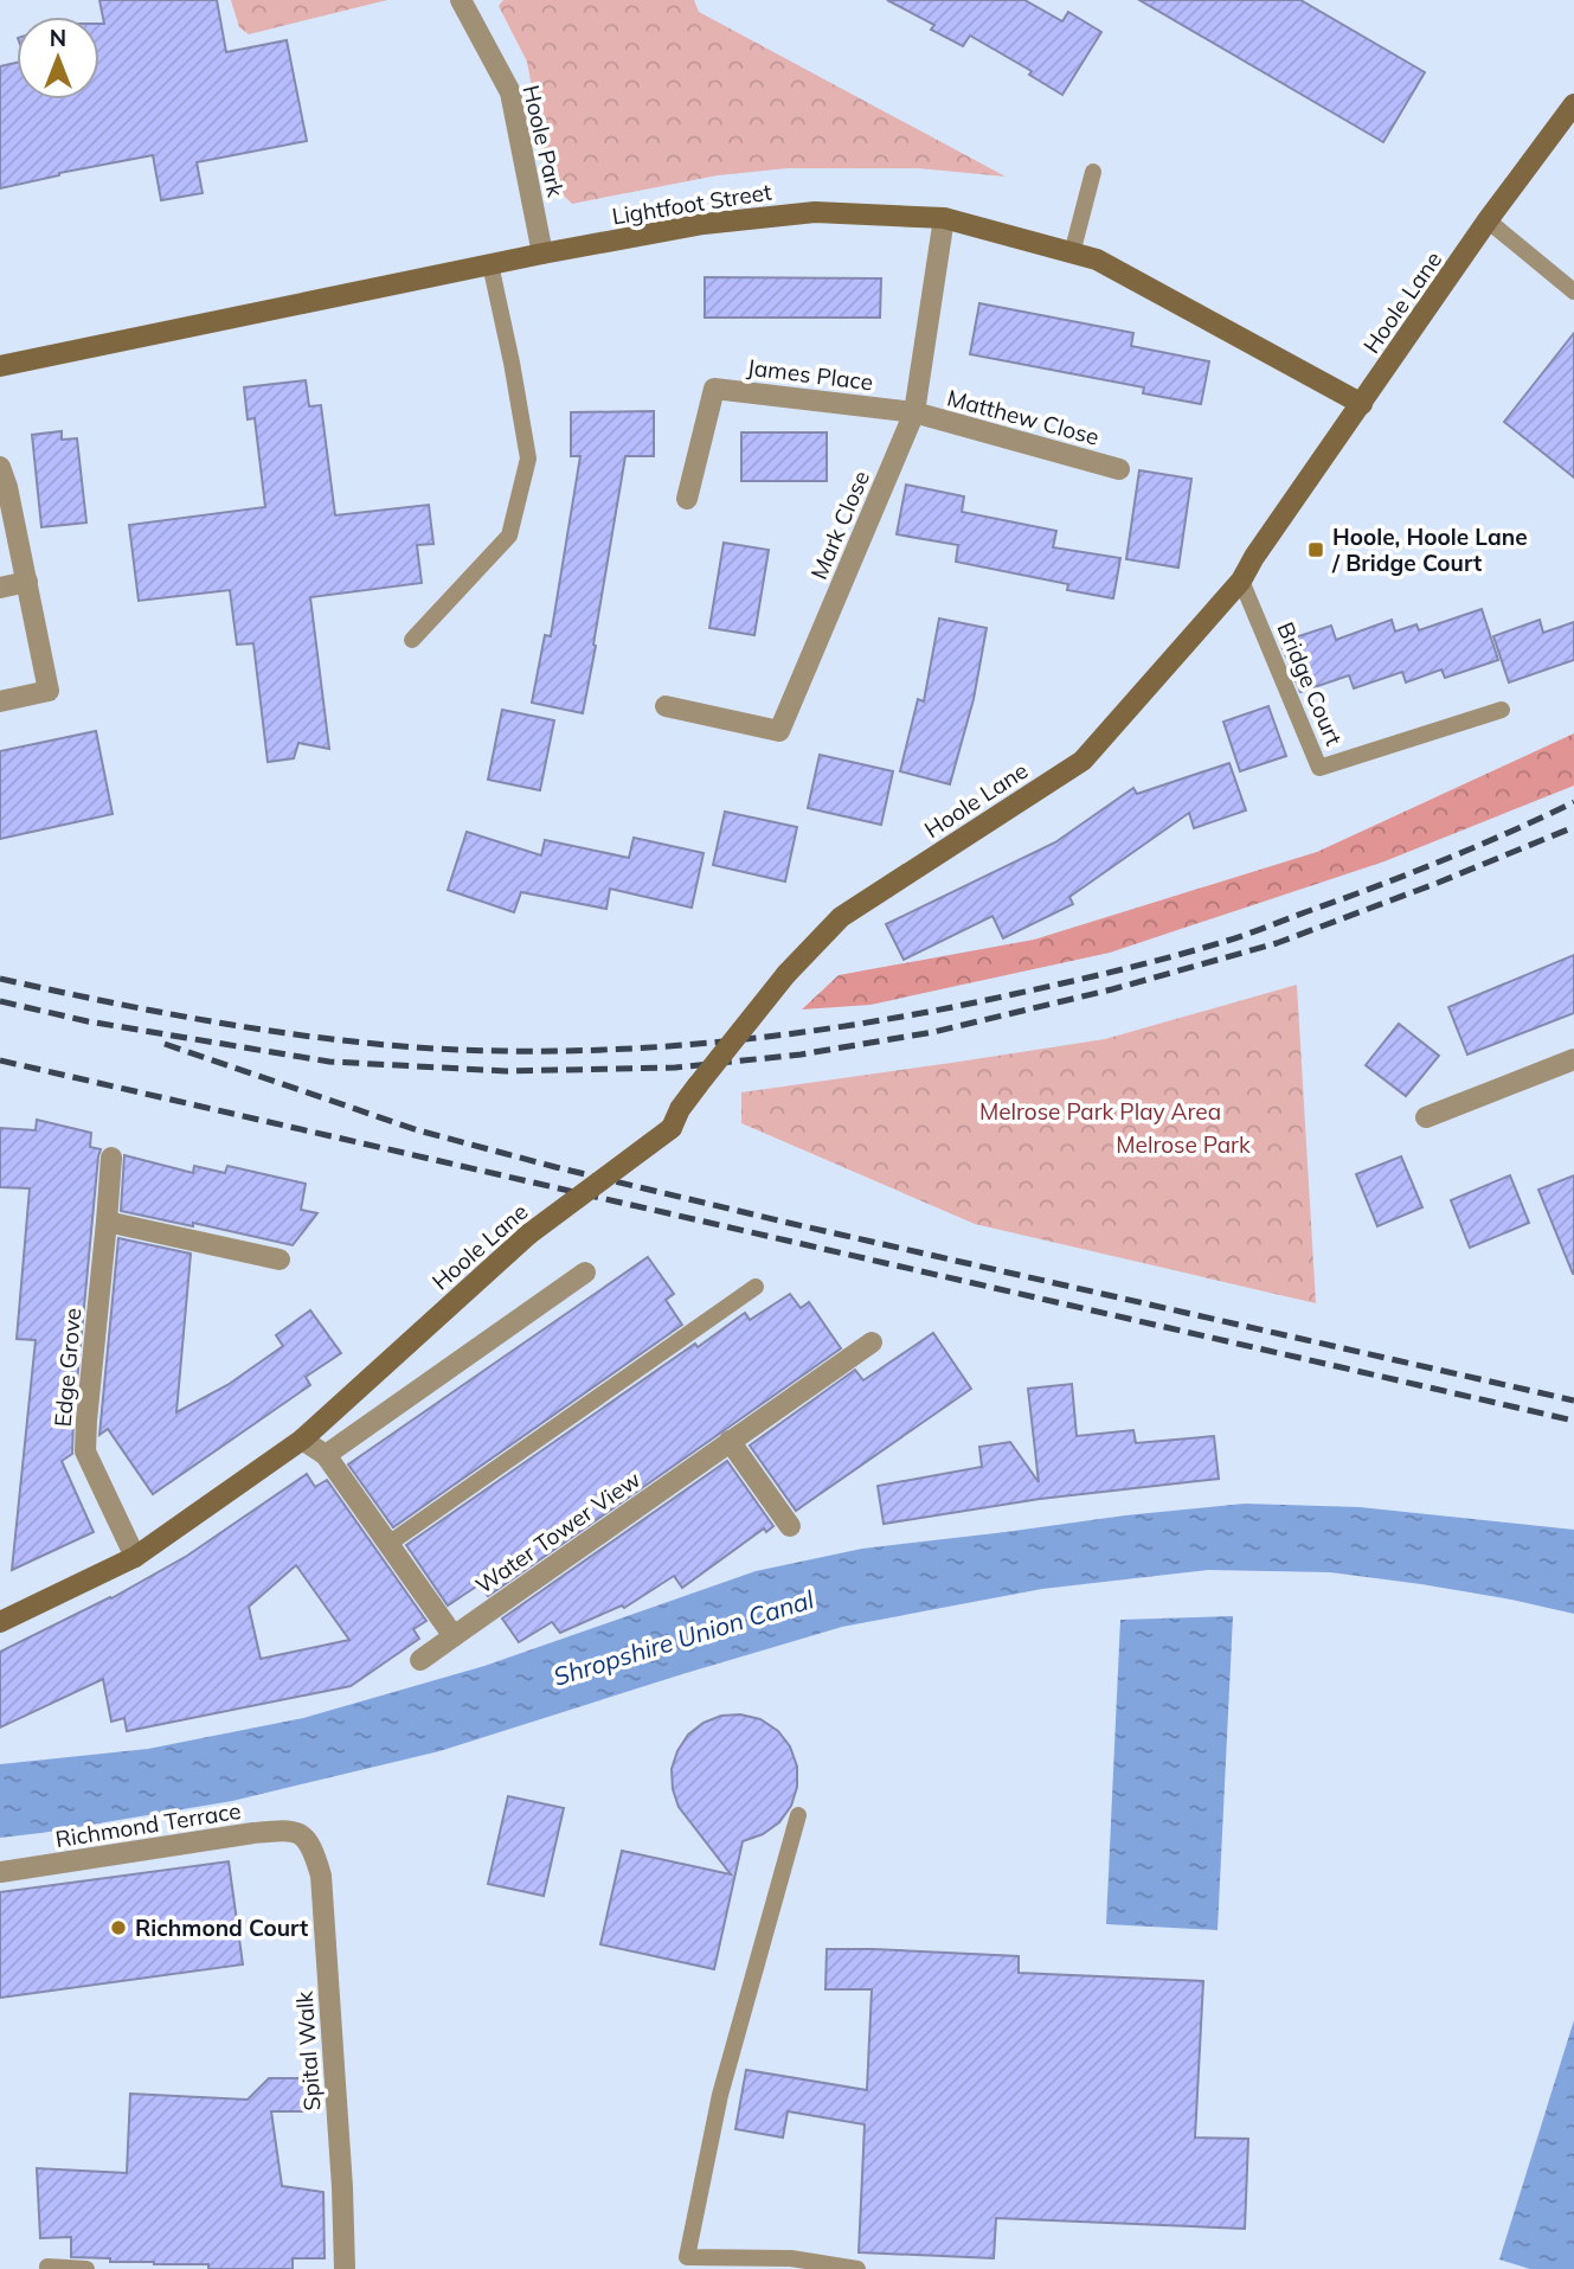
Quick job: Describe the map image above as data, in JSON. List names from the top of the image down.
{
  "streets": {
    "street": [
      "Hoole Park",
      "Lightfoot Street",
      "Hoole Lane",
      "James Place",
      "Matthew Close",
      "Mark Close",
      "Edge Grove",
      "Water Tower View",
      "Richmond Terrace",
      "Spital Walk"
    ],
    "lane": ["Bridge Court"]
  },
  "crossings": [
    ["Hoole Park", "Lightfoot Street"],
    ["Lightfoot Street", "Hoole Lane"],
    ["Lightfoot Street", "Mark Close"],
    ["Hoole Lane", "Bridge Court"],
    ["Hoole Lane", "Edge Grove"],
    ["James Place", "Matthew Close"],
    ["James Place", "Mark Close"],
    ["Matthew Close", "Mark Close"],
    ["Richmond Terrace", "Spital Walk"]
  ],
  "water": ["Shropshire Union Canal"],
  "parks": ["Melrose Park Play Area", "Melrose Park"],
  "places": {
    "transit": ["Hoole, Hoole Lane / Bridge Court"],
    "other": ["Richmond Court"]
  },
  "north": "top"
}
